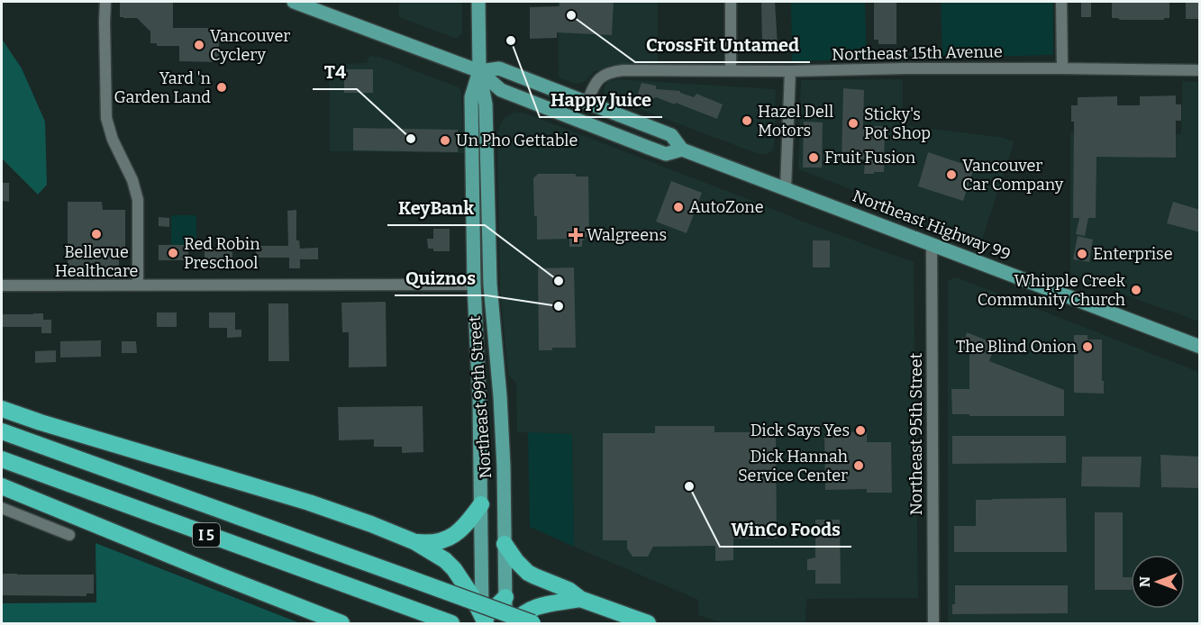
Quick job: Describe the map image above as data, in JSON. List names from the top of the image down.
{
  "streets": {
    "highway": ["I 5"],
    "main road": ["Northeast Highway 99", "Northeast 99th Street"],
    "street": ["Northeast 15th Avenue", "Northeast 95th Street"]
  },
  "crossings": [
    ["Northeast 15th Avenue", "Northeast Highway 99"],
    ["Northeast Highway 99", "Northeast 99th Street"],
    ["Northeast Highway 99", "Northeast 95th Street"]
  ],
  "places": {
    "other": [
      "CrossFit Untamed",
      "Happy Juice",
      "Vancouver Cyclery",
      "Yard 'n Garden Land",
      "Hazel Dell Motors",
      "Sticky's Pot Shop",
      "T4",
      "Un Pho Gettable",
      "Fruit Fusion",
      "Vancouver Car Company",
      "AutoZone",
      "Bellevue Healthcare",
      "Red Robin Preschool",
      "Enterprise",
      "KeyBank",
      "Whipple Creek Community Church",
      "Quiznos",
      "The Blind Onion",
      "Dick Says Yes",
      "Dick Hannah Service Center",
      "WinCo Foods"
    ],
    "health": ["Walgreens"]
  },
  "north": "left"
}
